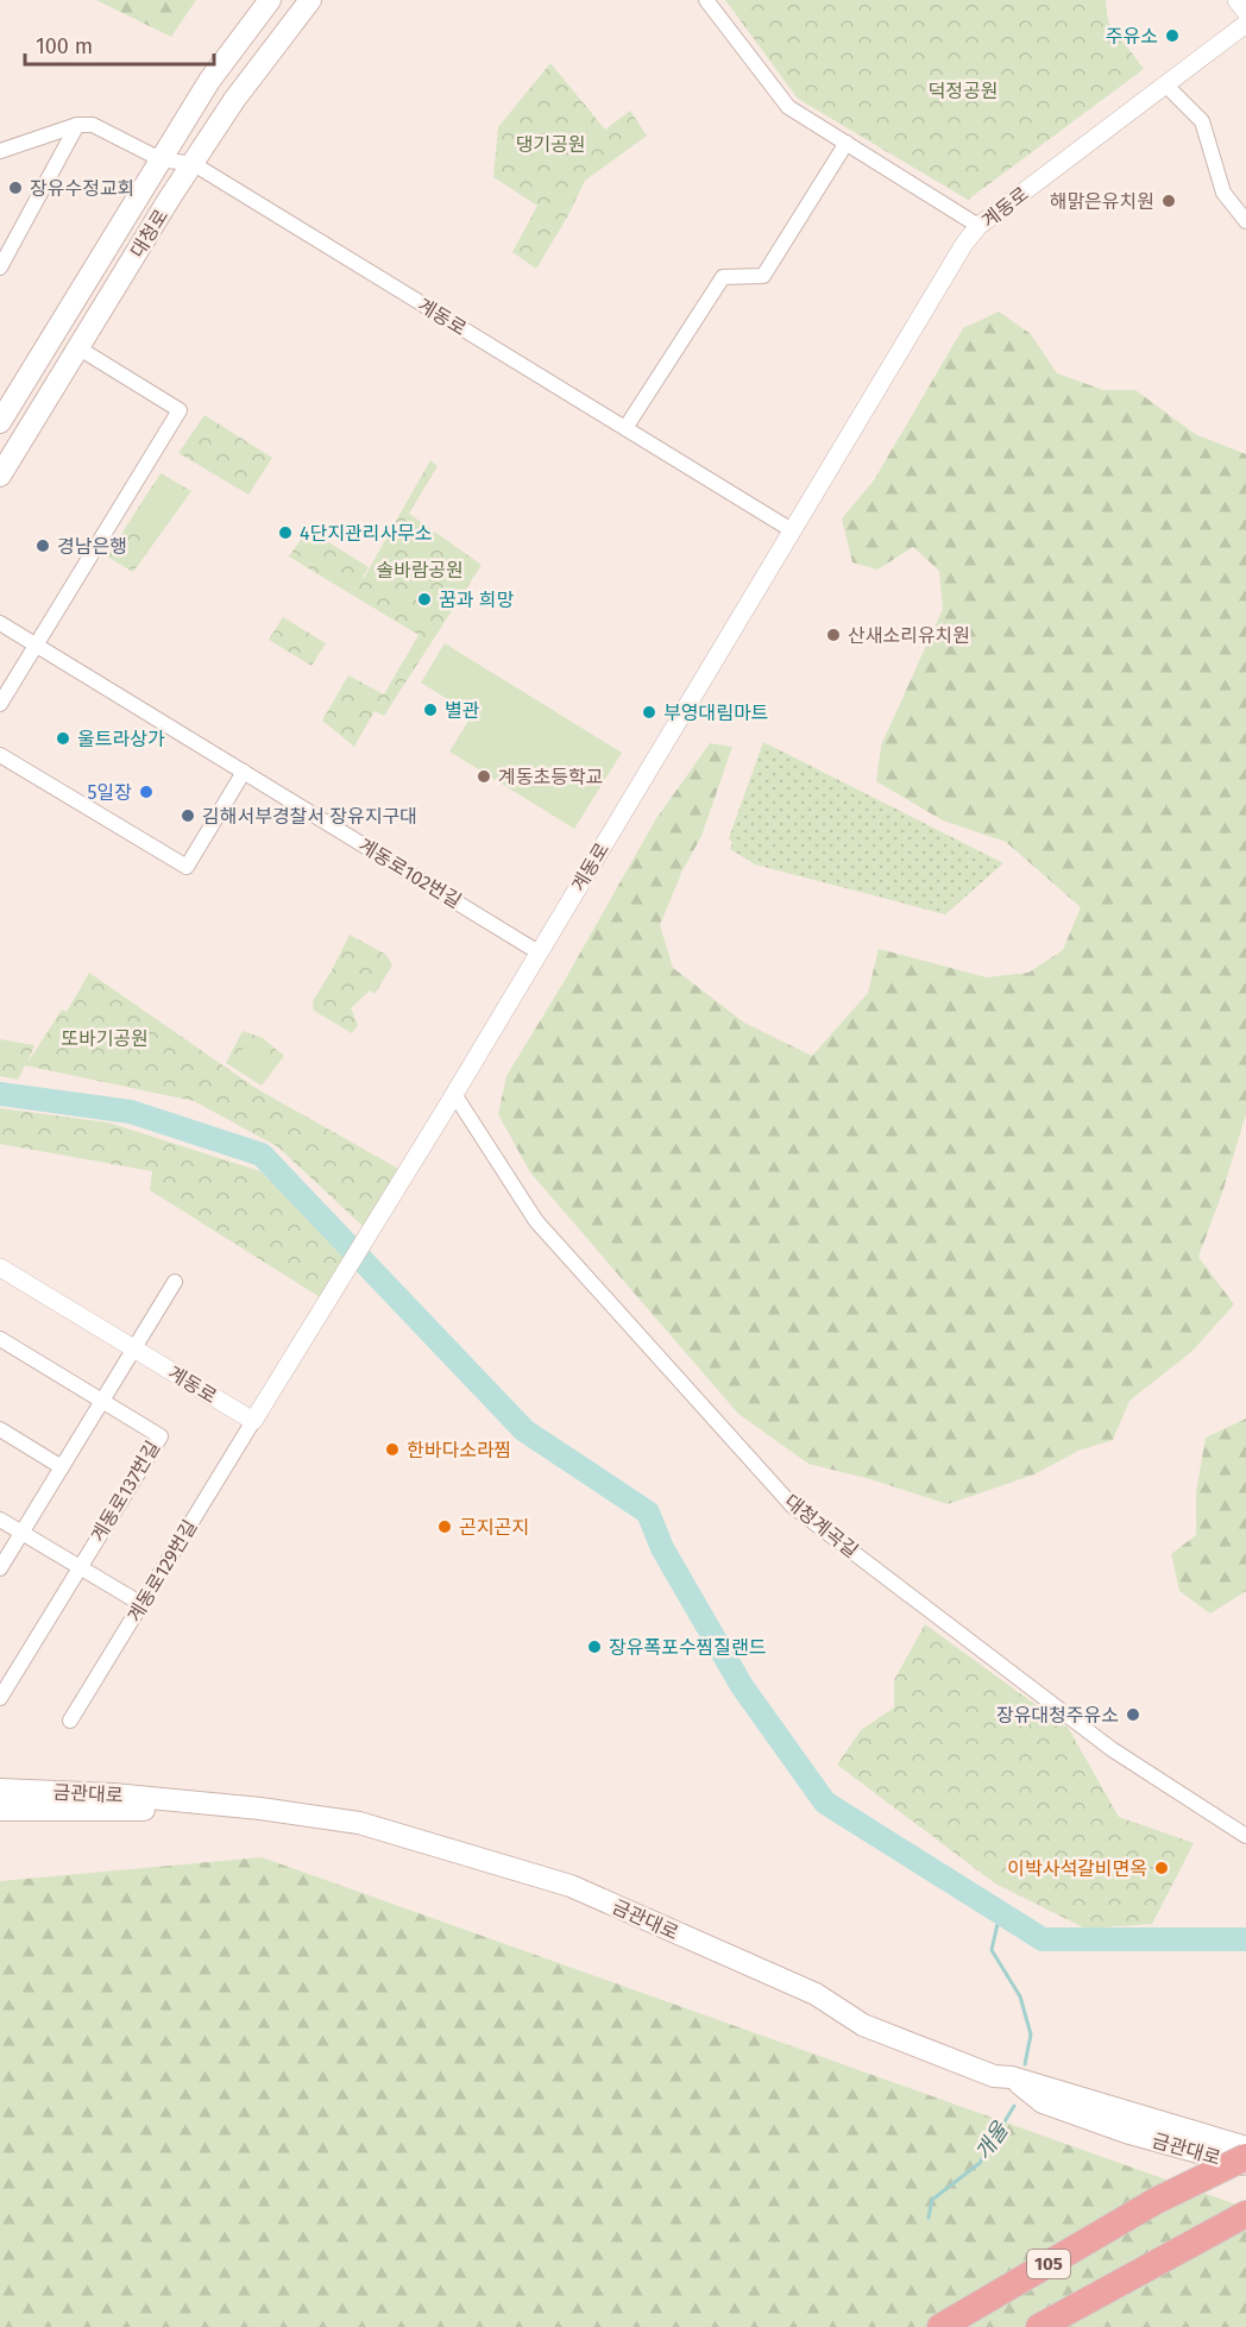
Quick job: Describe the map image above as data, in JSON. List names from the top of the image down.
{
  "streets": {
    "highway": ["105"],
    "main road": ["대청로", "금관대로"],
    "street": [
      "계동로",
      "계동로102번길",
      "계동로137번길",
      "대청계곡길",
      "계동로129번길"
    ]
  },
  "crossings": [
    ["계동로", "대청로"],
    ["계동로", "계동로102번길"],
    ["계동로", "대청계곡길"],
    ["계동로", "계동로129번길"]
  ],
  "water": ["개울"],
  "parks": [
    "덕정공원",
    "댕기공원",
    "솔바람공원",
    "또바기공원"
  ],
  "places": [
    "주유소",
    "장유수정교회",
    "해맑은유치원",
    "4단지관리사무소",
    "경남은행",
    "꿈과 희망",
    "산새소리유치원",
    "별관",
    "부영대림마트",
    "울트라상가",
    "계동초등학교",
    "5일장",
    "김해서부경찰서 장유지구대",
    "한바다소라찜",
    "곤지곤지",
    "장유폭포수찜질랜드",
    "장유대청주유소",
    "이박사석갈비면옥"
  ],
  "scale_bar": "100 m"
}
